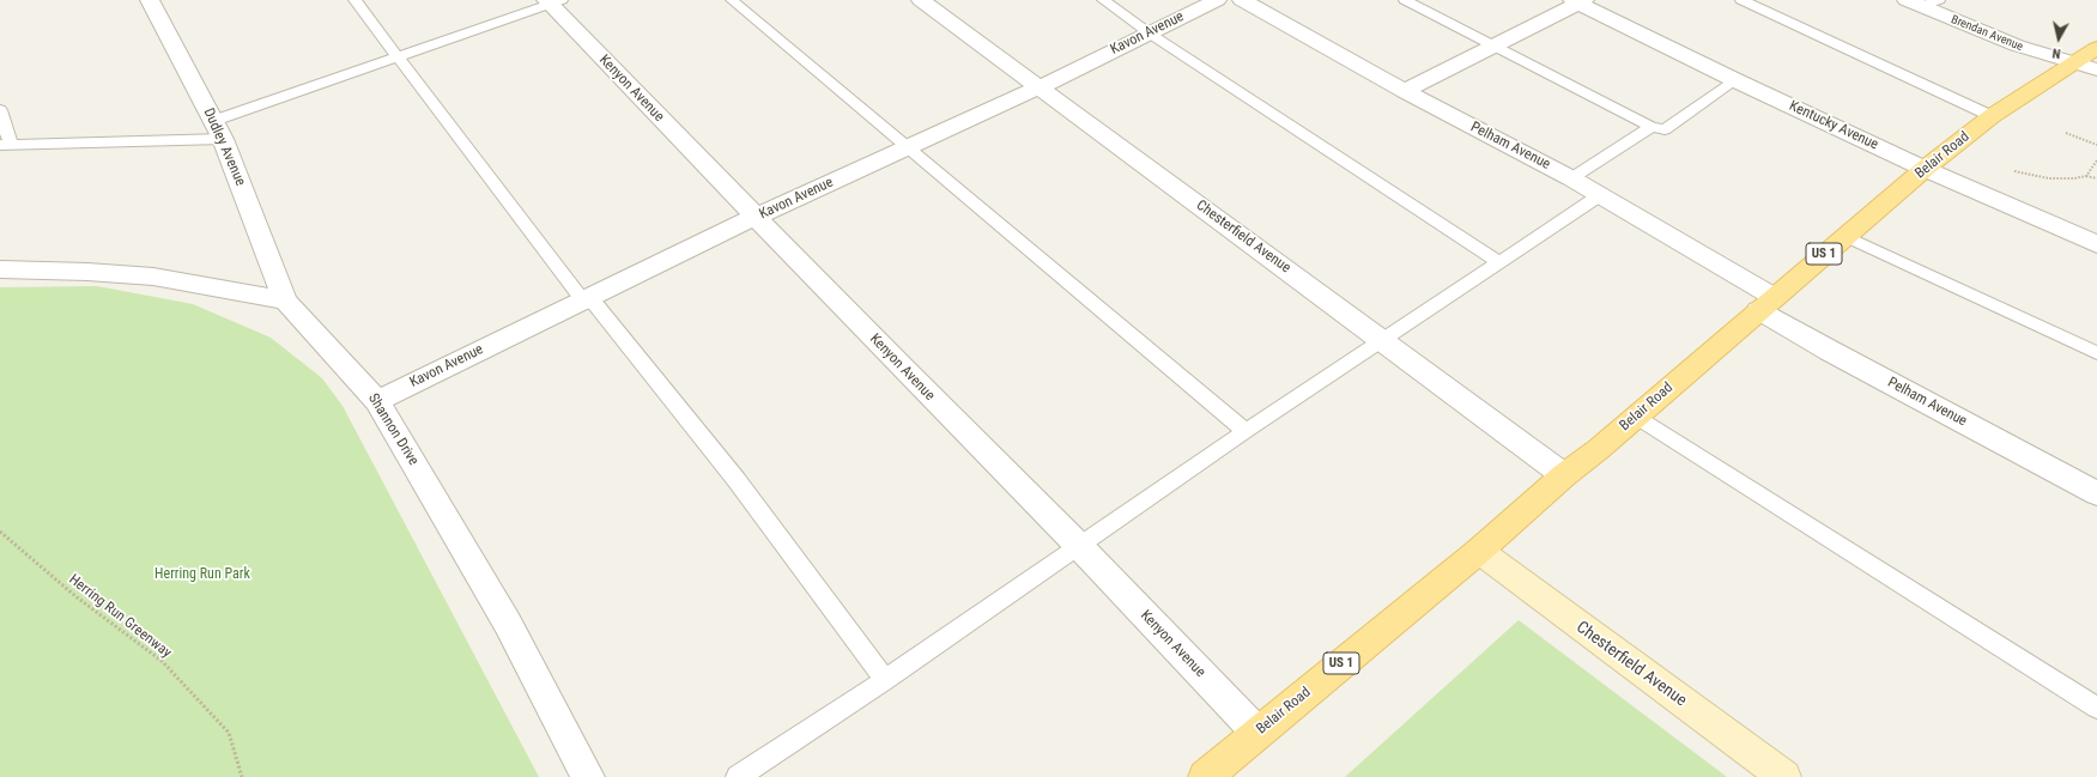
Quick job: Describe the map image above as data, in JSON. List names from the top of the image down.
{
  "streets": {
    "main road": ["Belair Road", "US 1"],
    "street": [
      "Kavon Avenue",
      "Brendan Avenue",
      "Kenyon Avenue",
      "Kentucky Avenue",
      "Pelham Avenue",
      "Dudley Avenue",
      "Chesterfield Avenue",
      "Shannon Drive"
    ],
    "path": ["Herring Run Greenway"]
  },
  "crossings": [
    ["Kavon Avenue", "Kenyon Avenue"],
    ["Kavon Avenue", "Chesterfield Avenue"],
    ["Kavon Avenue", "Shannon Drive"],
    ["Brendan Avenue", "Belair Road"],
    ["Kenyon Avenue", "Belair Road"],
    ["Kentucky Avenue", "Belair Road"],
    ["Pelham Avenue", "Belair Road"],
    ["Dudley Avenue", "Shannon Drive"],
    ["Belair Road", "Chesterfield Avenue"]
  ],
  "parks": ["Herring Run Park"],
  "north": "bottom"
}
